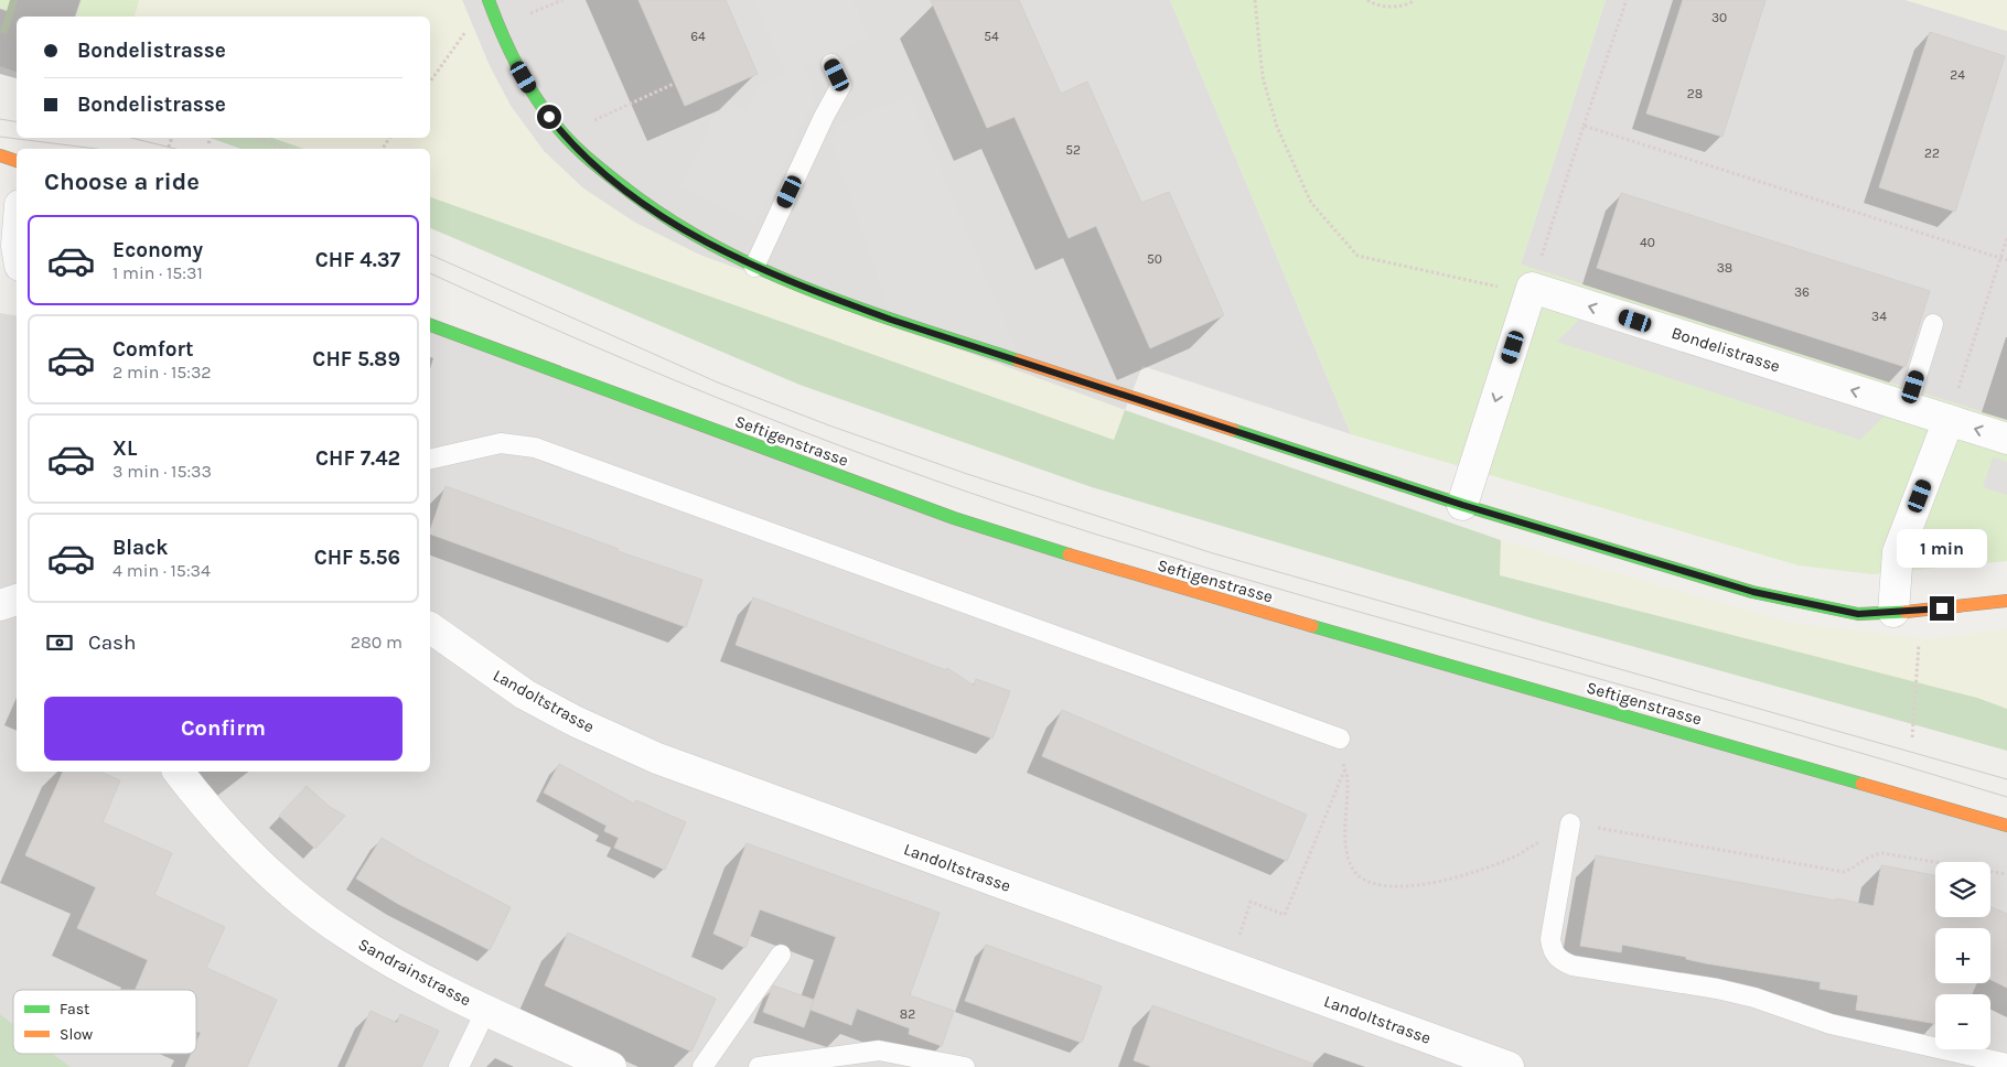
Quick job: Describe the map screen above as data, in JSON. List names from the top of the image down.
{
  "streets": {
    "street": [
      "Bondelistrasse",
      "Seftigenstrasse",
      "Landoltstrasse",
      "Sandrainstrasse"
    ]
  },
  "house_numbers": [
    "30",
    "64",
    "54",
    "24",
    "28",
    "52",
    "22",
    "40",
    "50",
    "38",
    "36",
    "34",
    "82"
  ],
  "legend": ["Fast", "Slow"],
  "page": {
    "banner": ["Bondelistrasse", "Bondelistrasse"],
    "heading": "Choose a ride",
    "list": [
      {
        "name": "Economy",
        "note": "1 min · 15:31",
        "value": "CHF 4.37"
      },
      {
        "name": "Comfort",
        "note": "2 min · 15:32",
        "value": "CHF 5.89"
      },
      {
        "name": "XL",
        "note": "3 min · 15:33",
        "value": "CHF 7.42"
      },
      {
        "name": "Black",
        "note": "4 min · 15:34",
        "value": "CHF 5.56"
      }
    ],
    "bubble": "1 min",
    "pay": ["Cash", "280 m"],
    "buttons": "Confirm",
    "map_buttons": ["+", "−"]
  }
}
